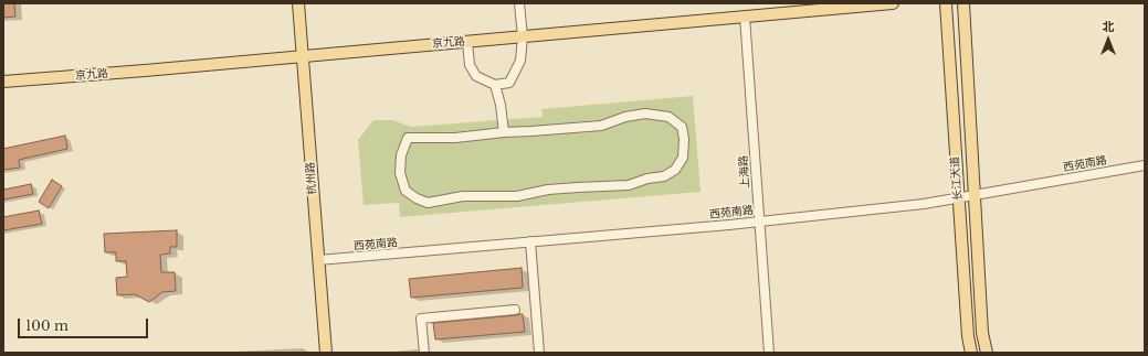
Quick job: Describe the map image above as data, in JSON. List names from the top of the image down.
{
  "streets": {
    "main road": ["京九路", "杭州路", "长江大道"],
    "street": ["西苑南路", "上海路"]
  },
  "crossings": [
    ["京九路", "上海路"],
    ["京九路", "杭州路"],
    ["西苑南路", "上海路"],
    ["西苑南路", "杭州路"],
    ["西苑南路", "长江大道"]
  ],
  "scale_bar": "100 m",
  "north": "top"
}
